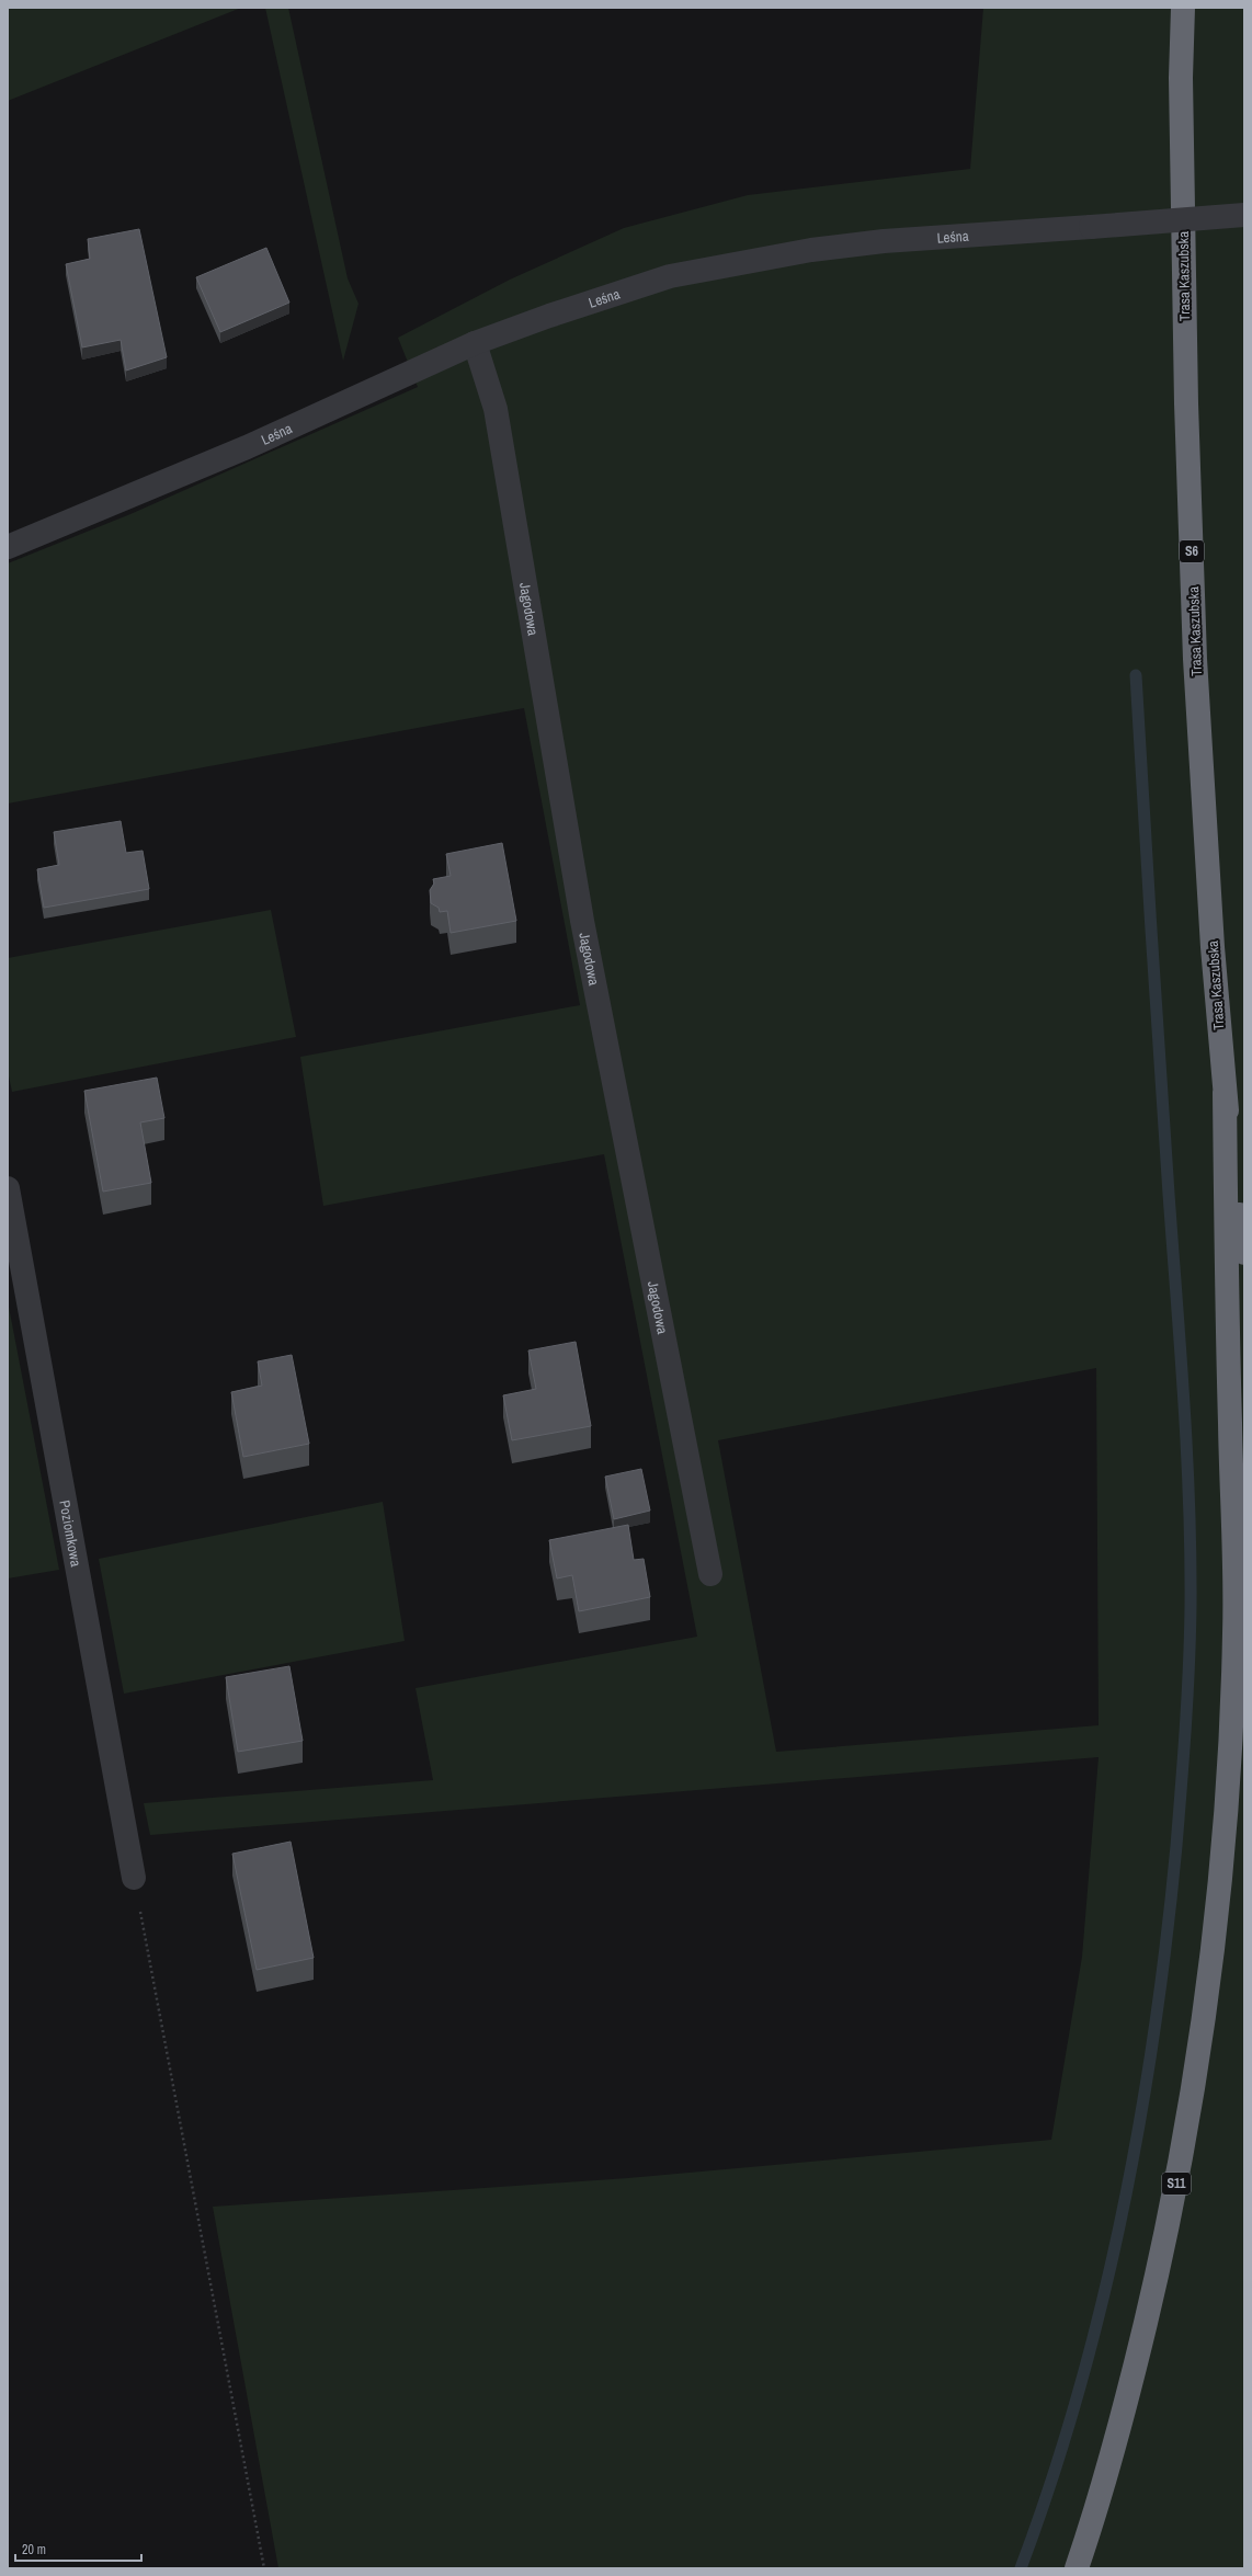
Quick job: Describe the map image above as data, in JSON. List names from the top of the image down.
{
  "streets": {
    "highway": ["Trasa Kaszubska", "S6", "S11"],
    "street": ["Leśna", "Jagodowa", "Poziomkowa"]
  },
  "crossings": [
    ["Leśna", "Jagodowa"],
    ["Trasa Kaszubska", "S11"]
  ],
  "scale_bar": "20 m"
}
